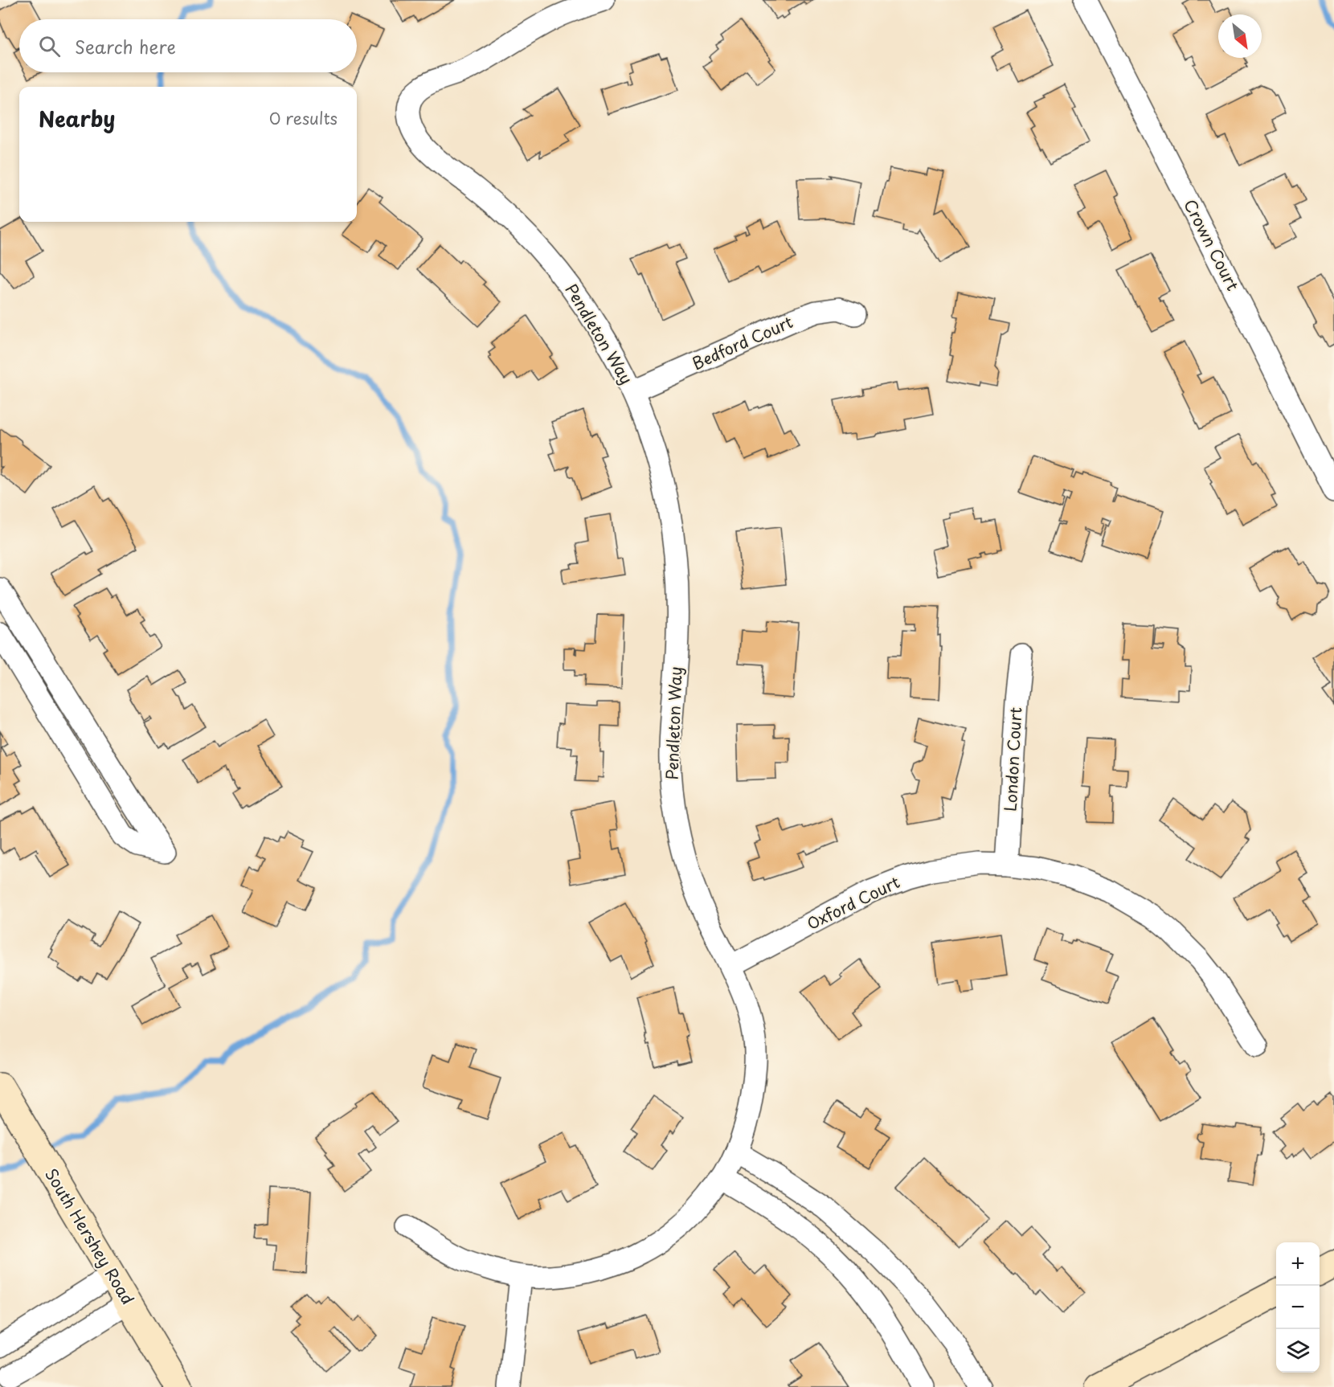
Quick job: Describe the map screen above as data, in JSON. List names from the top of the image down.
{
  "streets": {
    "main road": ["South Hershey Road"],
    "street": [
      "Crown Court",
      "Pendleton Way",
      "Bedford Court",
      "London Court",
      "Oxford Court"
    ]
  },
  "crossings": [
    ["Pendleton Way", "Bedford Court"],
    ["Pendleton Way", "Oxford Court"],
    ["London Court", "Oxford Court"]
  ],
  "north": "bottom right",
  "page": {
    "search": "Search here",
    "heading": ["Nearby", "0 results"],
    "map_buttons": ["+", "−"]
  }
}
